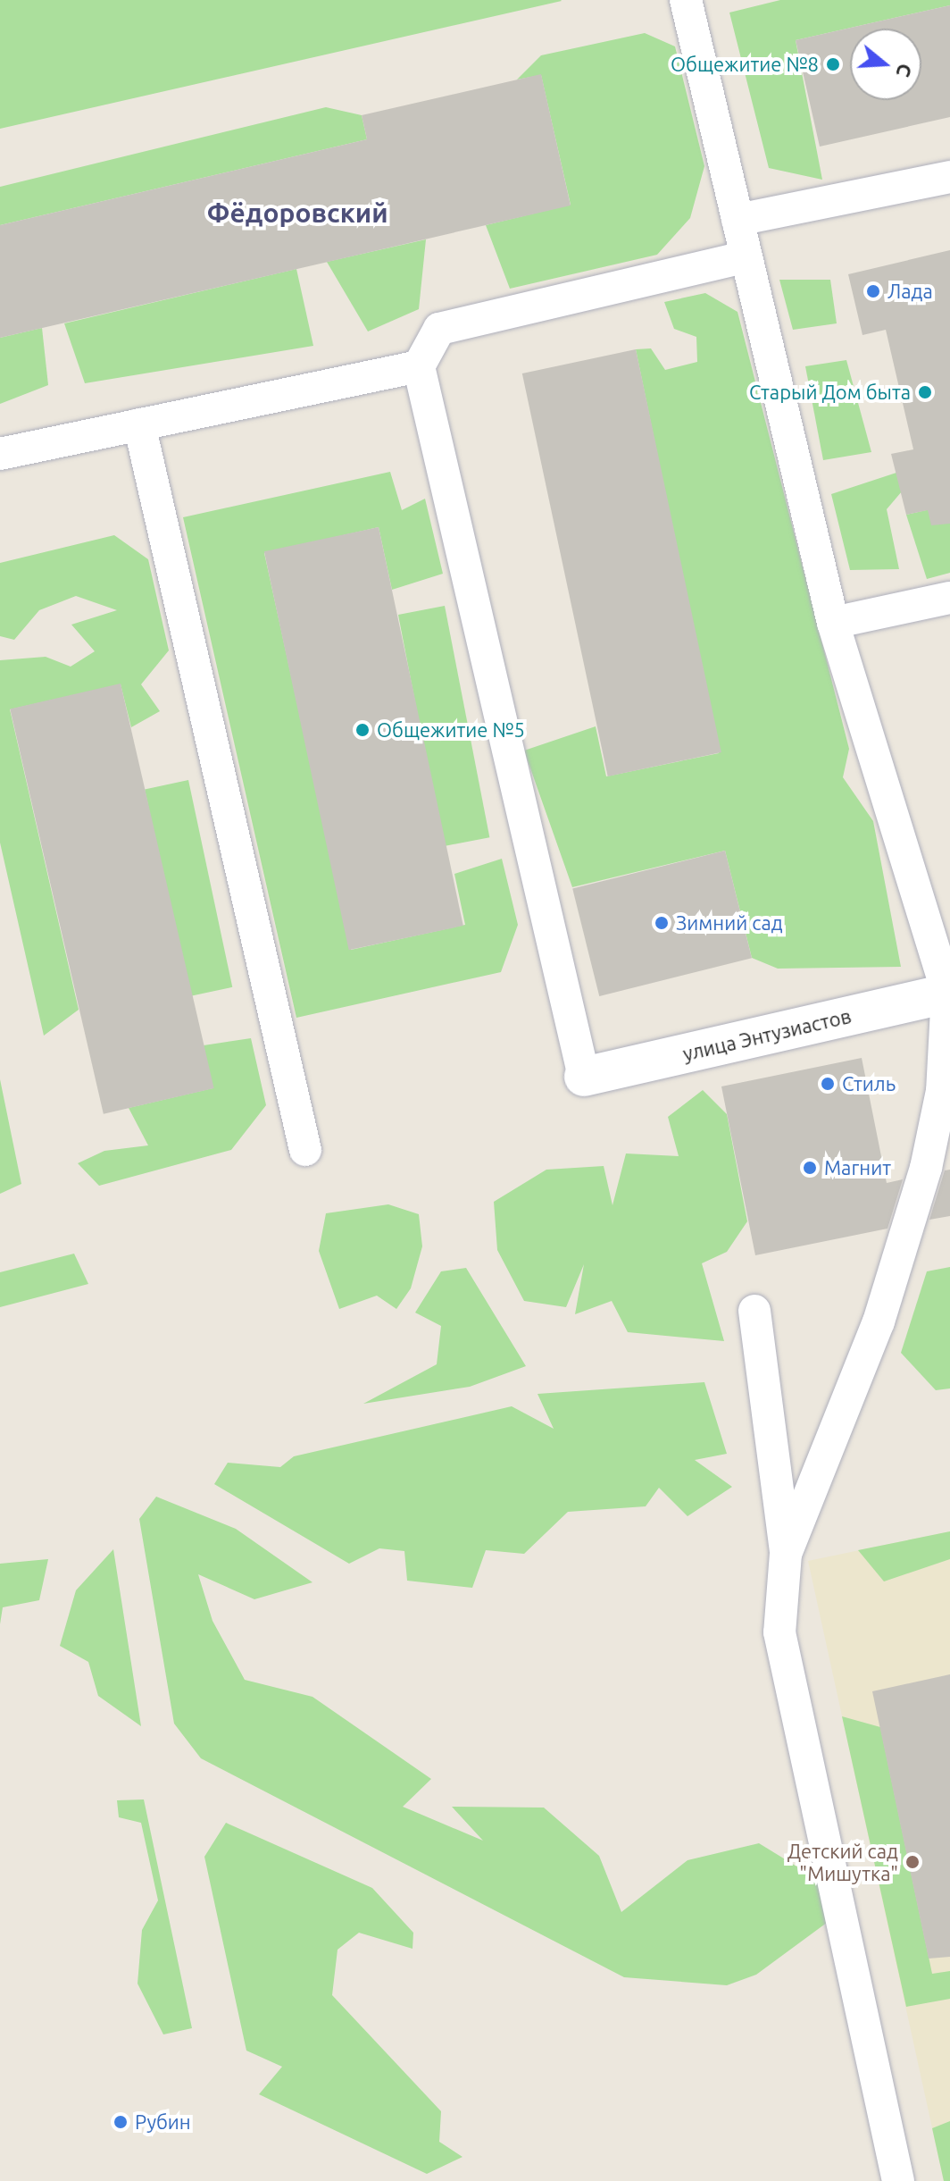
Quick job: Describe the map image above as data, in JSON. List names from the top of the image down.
{
  "streets": {
    "street": ["улица Энтузиастов"]
  },
  "districts": ["Фёдоровский"],
  "places": [
    "Общежитие №8",
    "Лада",
    "Старый Дом быта",
    "Общежитие №5",
    "Зимний сад",
    "Стиль",
    "Магнит",
    "Детский сад \"Мишутка\"",
    "Рубин"
  ],
  "north": "right"
}
